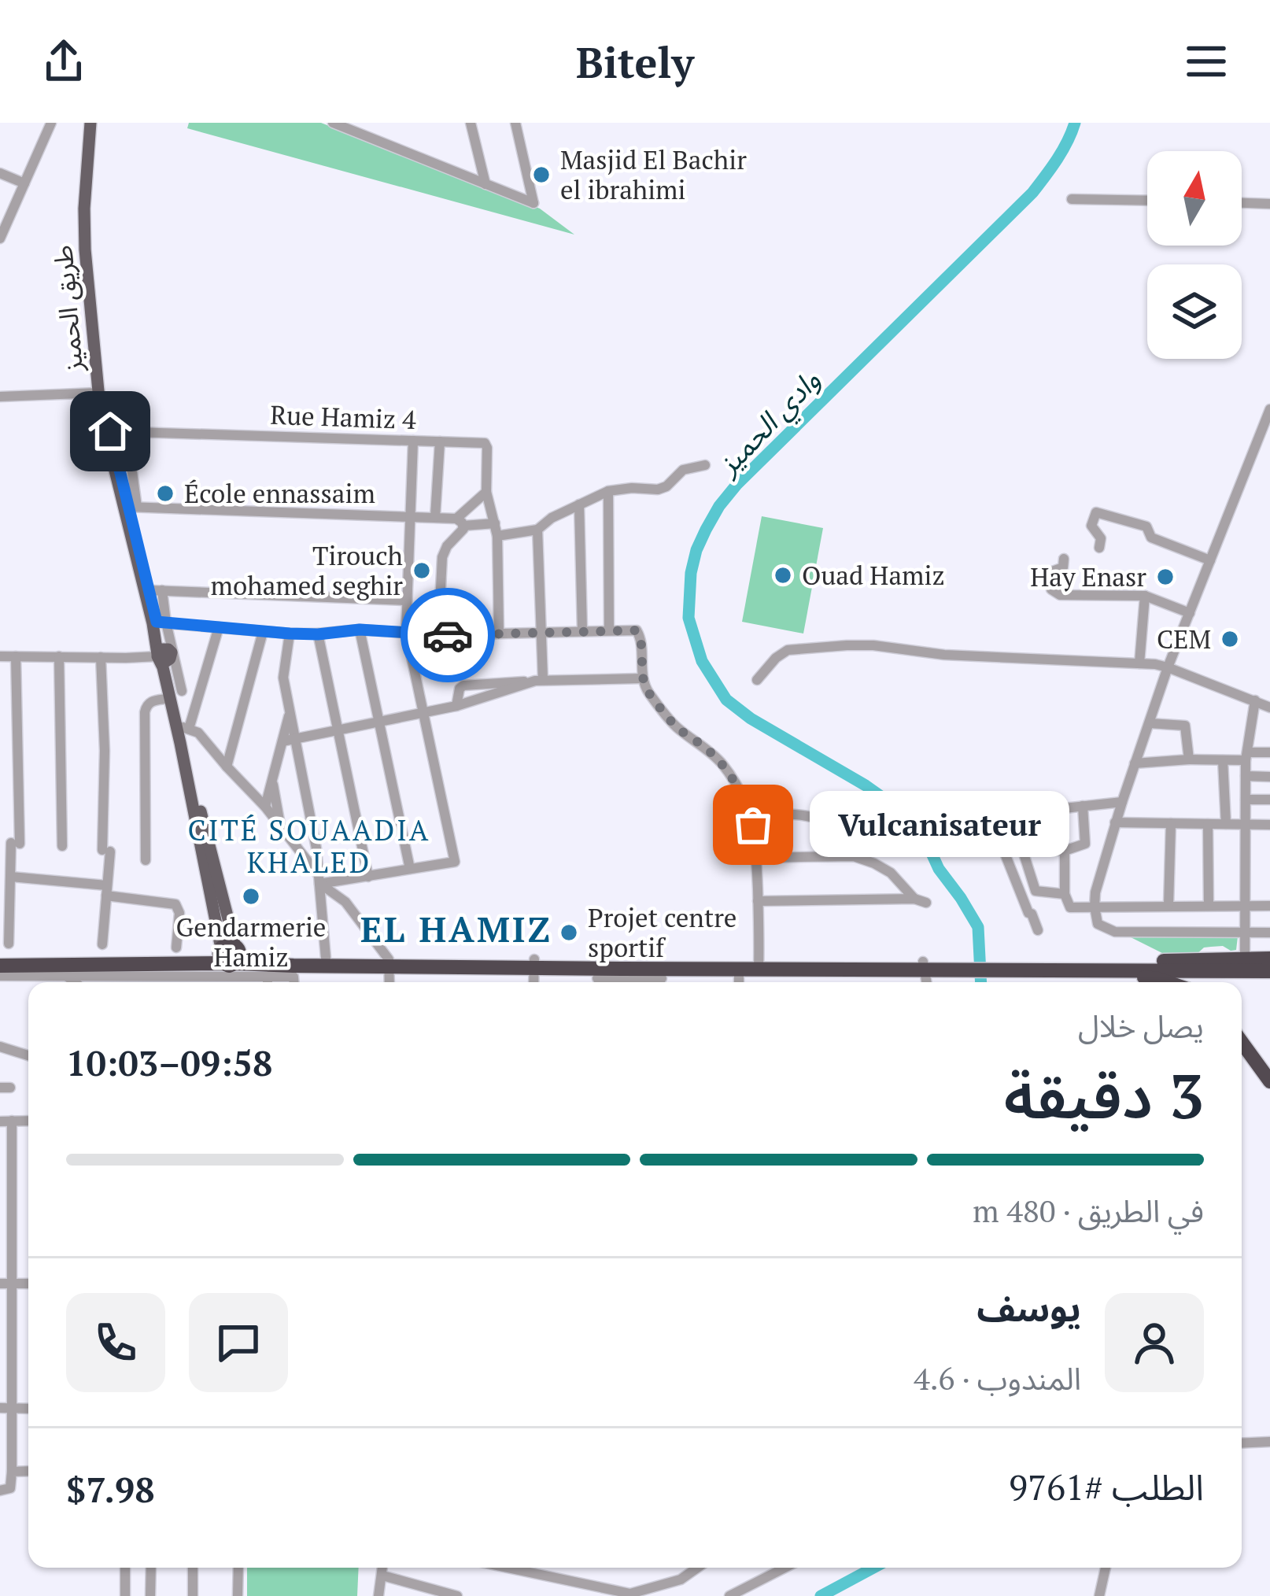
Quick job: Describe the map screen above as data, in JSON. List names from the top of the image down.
{
  "streets": {
    "main road": ["طريق الحميز"],
    "street": ["Rue Hamiz 4"]
  },
  "crossings": [
    ["طريق الحميز", "Rue Hamiz 4"]
  ],
  "districts": ["CITÉ SOUAADIA KHALED", "EL HAMIZ"],
  "water": ["وادي الحميز"],
  "places": [
    "Masjid El Bachir el ibrahimi",
    "École ennassaim",
    "Tirouch mohamed seghir",
    "Ouad Hamiz",
    "Hay Enasr",
    "CEM",
    "Vulcanisateur",
    "Gendarmerie Hamiz",
    "Projet centre sportif"
  ],
  "north": "top",
  "page": {
    "header": "Bitely",
    "bubble": "Vulcanisateur",
    "heading": ["3 دقيقة", "يصل خلال", "09:58–10:03"],
    "panel": [
      "يوسف",
      "المندوب · 4.6",
      "الطلب #9761",
      "$7.98"
    ],
    "bar": "في الطريق · 480 m"
  }
}
